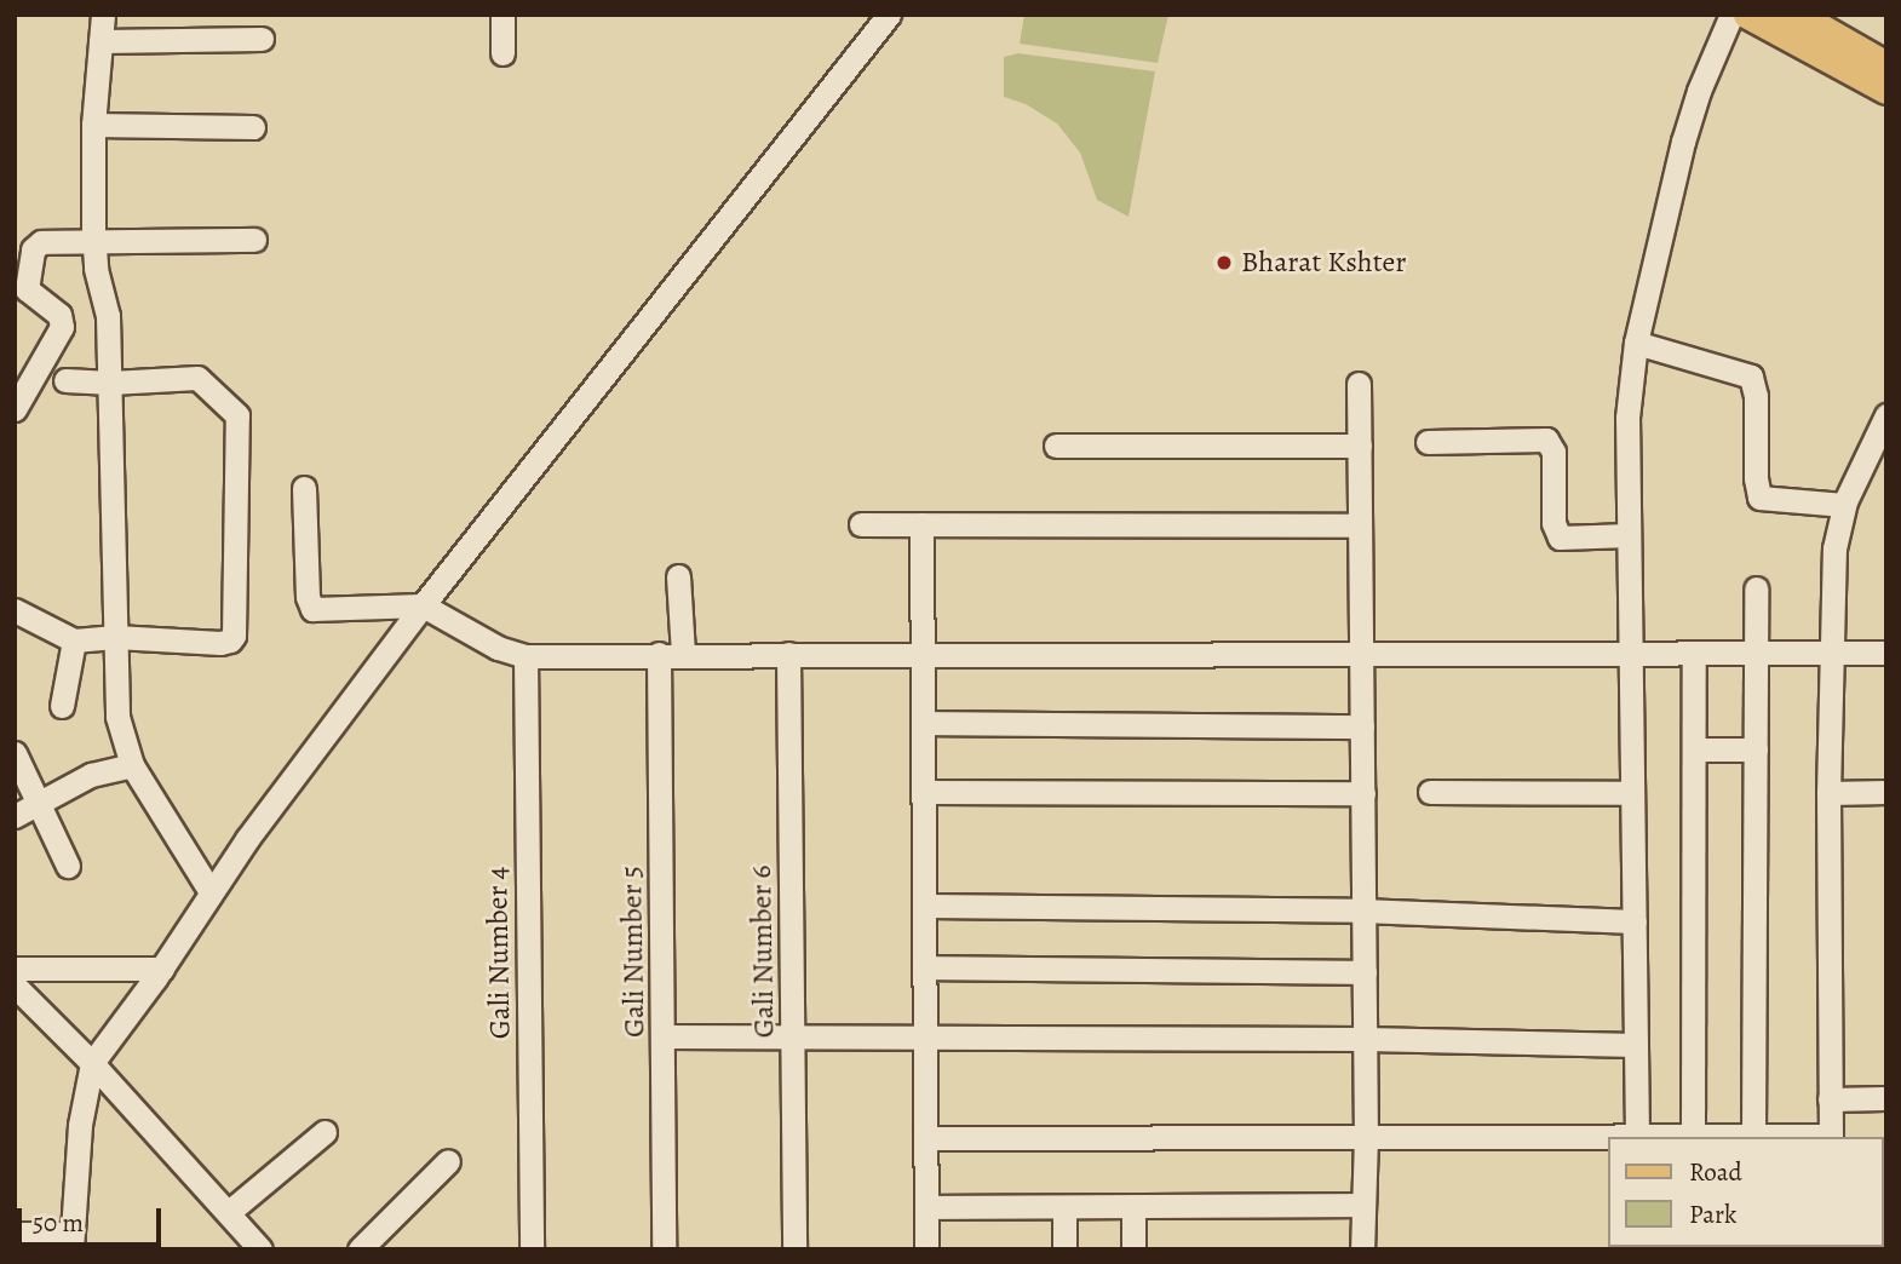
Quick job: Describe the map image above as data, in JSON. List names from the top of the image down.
{
  "streets": {
    "street": ["Gali Number 5", "Gali Number 6", "Gali Number 4"]
  },
  "places": ["Bharat Kshter"],
  "legend": ["Road", "Park"],
  "scale_bar": "50 m"
}
